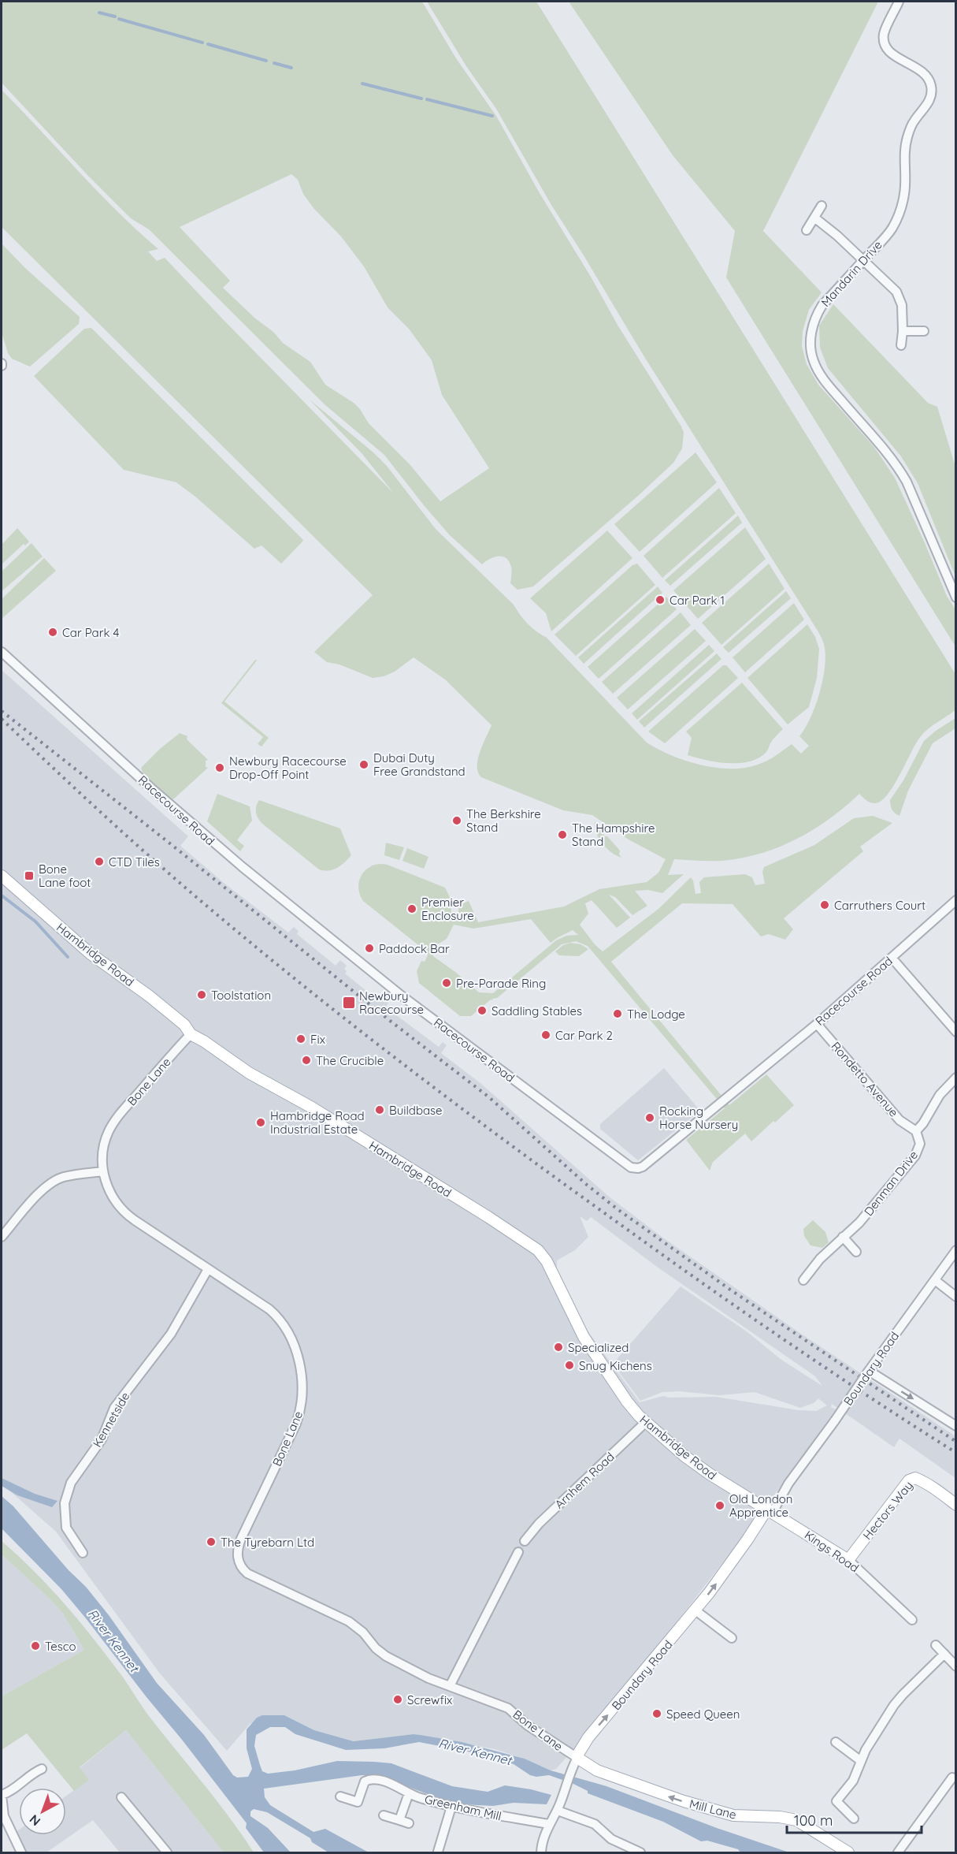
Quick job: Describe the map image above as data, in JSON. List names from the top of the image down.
{
  "streets": {
    "main road": [
      "Hambridge Road",
      "Boundary Road",
      "Hectors Way",
      "Kings Road",
      "Mill Lane"
    ],
    "street": [
      "Mandarin Drive",
      "Racecourse Road",
      "Rondetto Avenue",
      "Bone Lane",
      "Denman Drive",
      "Kennetside",
      "Arnhem Road",
      "Greenham Mill"
    ]
  },
  "crossings": [
    ["Racecourse Road", "Rondetto Avenue"],
    ["Hambridge Road", "Bone Lane"],
    ["Hambridge Road", "Boundary Road"],
    ["Hambridge Road", "Arnhem Road"],
    ["Hambridge Road", "Kings Road"],
    ["Rondetto Avenue", "Denman Drive"],
    ["Bone Lane", "Boundary Road"],
    ["Bone Lane", "Kennetside"],
    ["Bone Lane", "Mill Lane"],
    ["Boundary Road", "Kings Road"],
    ["Boundary Road", "Greenham Mill"],
    ["Boundary Road", "Mill Lane"],
    ["Hectors Way", "Kings Road"]
  ],
  "one_way": ["Boundary Road", "Mill Lane"],
  "water": ["River Kennet"],
  "places": {
    "other": [
      "Car Park 1",
      "Car Park 4",
      "Dubai Duty Free Grandstand",
      "Newbury Racecourse Drop-Off Point",
      "The Berkshire Stand",
      "The Hampshire Stand",
      "CTD Tiles",
      "Carruthers Court",
      "Premier Enclosure",
      "Paddock Bar",
      "Pre-Parade Ring",
      "Toolstation",
      "Saddling Stables",
      "The Lodge",
      "Car Park 2",
      "Fix",
      "The Crucible",
      "Buildbase",
      "Rocking Horse Nursery",
      "Hambridge Road Industrial Estate",
      "Specialized",
      "Snug Kichens",
      "Old London Apprentice",
      "The Tyrebarn Ltd",
      "Tesco",
      "Screwfix",
      "Speed Queen"
    ],
    "transit": ["Bone Lane foot", "Newbury Racecourse"]
  },
  "scale_bar": "100 m",
  "north": "bottom left"
}
